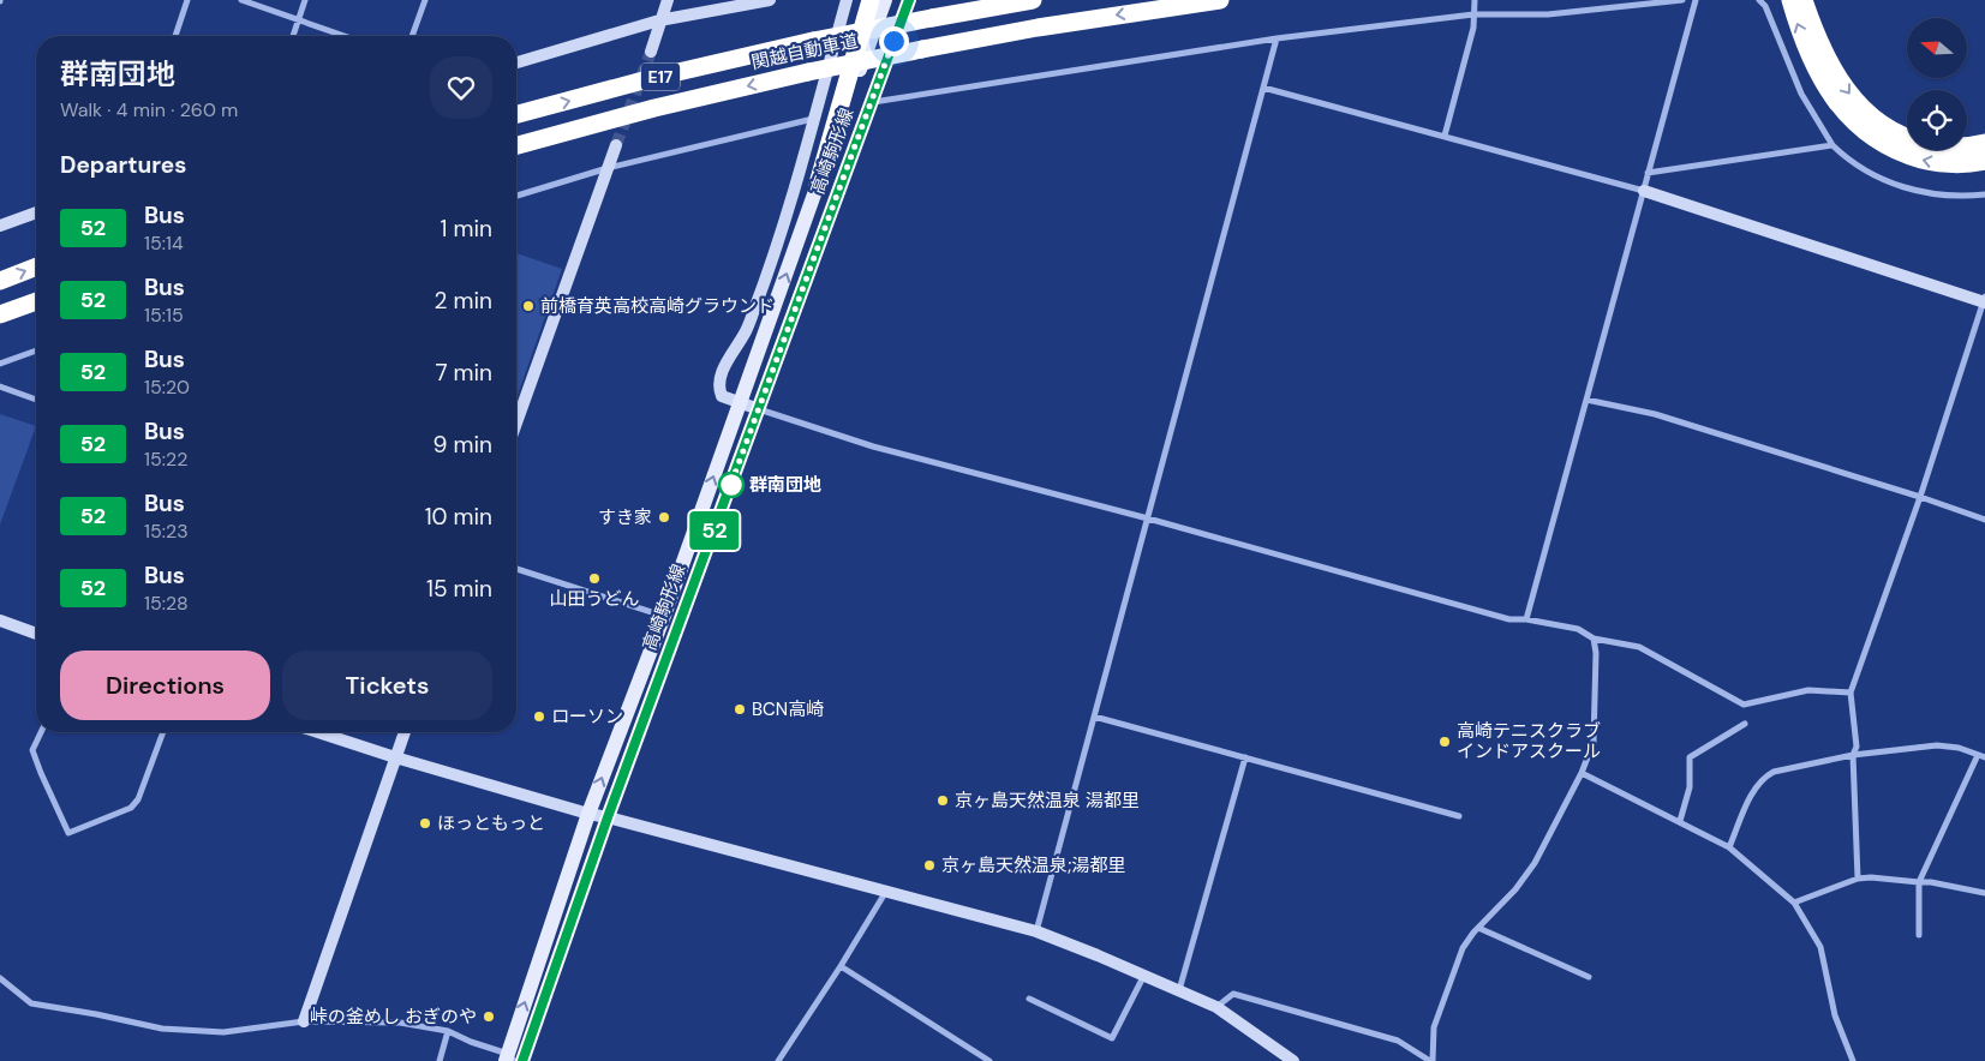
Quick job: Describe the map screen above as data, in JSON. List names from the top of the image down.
{
  "streets": {
    "highway": ["関越自動車道", "E17"],
    "main road": ["高崎駒形線"]
  },
  "places": [
    "前橋育英高校高崎グラウンド",
    "群南団地",
    "すき家",
    "山田うどん",
    "BCN高崎",
    "ローソン",
    "高崎テニスクラブ インドアスクール",
    "京ヶ島天然温泉 湯都里",
    "ほっともっと",
    "京ヶ島天然温泉;湯都里",
    "峠の釜めし おぎのや"
  ],
  "lines": ["bus line 52"],
  "north": "left",
  "page": {
    "on_map": "52",
    "heading": [
      ["群南団地", "Walk · 4 min · 260 m"],
      "Departures"
    ],
    "list": [
      {
        "mark": "52",
        "name": "Bus",
        "note": "15:14",
        "value": "1 min"
      },
      {
        "mark": "52",
        "name": "Bus",
        "note": "15:15",
        "value": "2 min"
      },
      {
        "mark": "52",
        "name": "Bus",
        "note": "15:20",
        "value": "7 min"
      },
      {
        "mark": "52",
        "name": "Bus",
        "note": "15:22",
        "value": "9 min"
      },
      {
        "mark": "52",
        "name": "Bus",
        "note": "15:23",
        "value": "10 min"
      },
      {
        "mark": "52",
        "name": "Bus",
        "note": "15:28",
        "value": "15 min"
      }
    ],
    "buttons": ["Directions", "Tickets"]
  }
}
